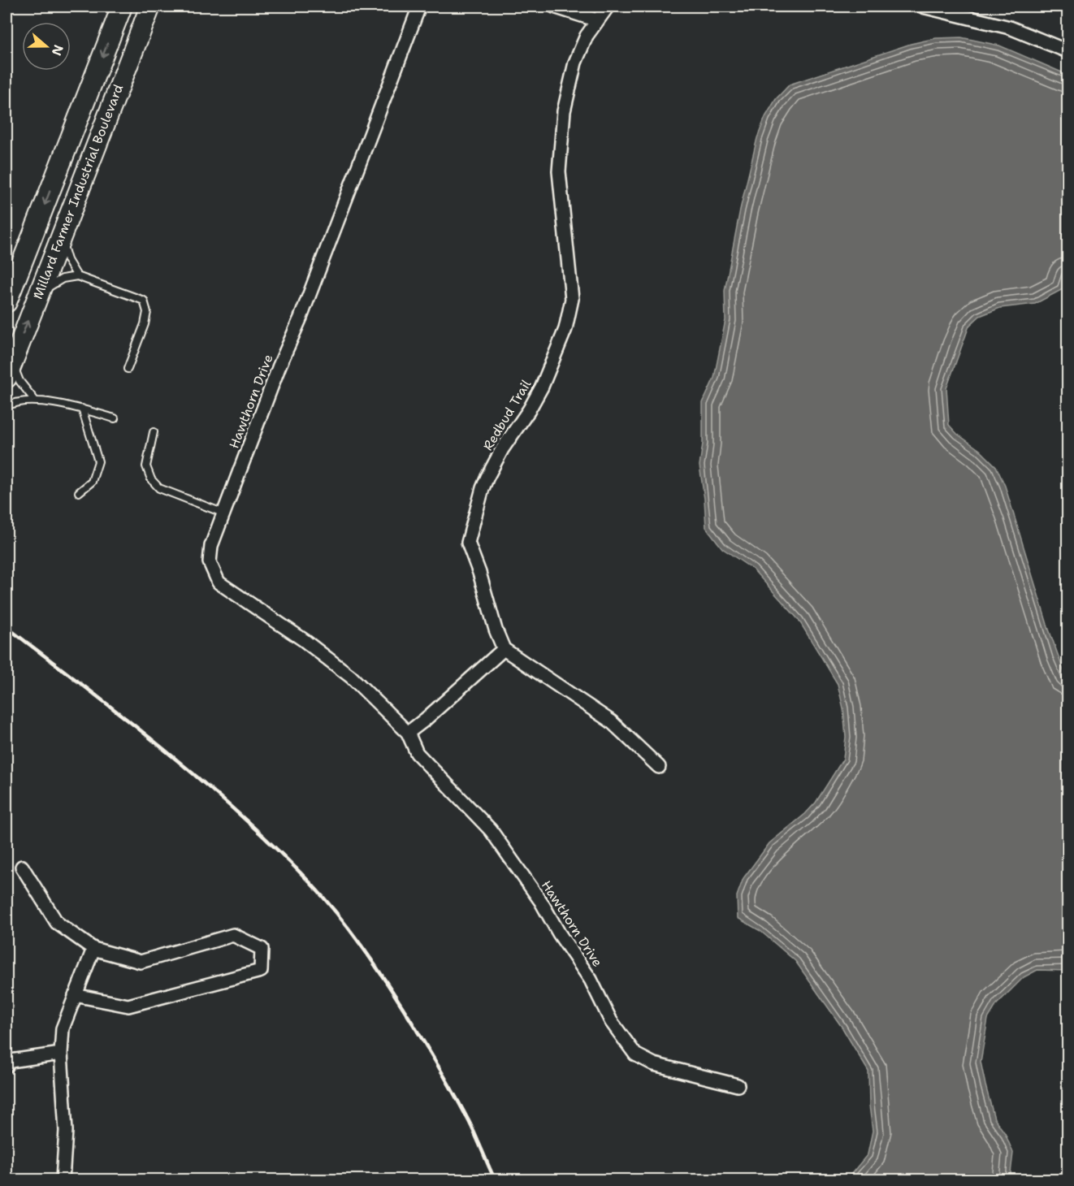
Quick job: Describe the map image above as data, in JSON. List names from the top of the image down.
{
  "streets": {
    "main road": ["Millard Farmer Industrial Boulevard"],
    "street": ["Hawthorn Drive", "Redbud Trail"]
  },
  "north": "right"
}
